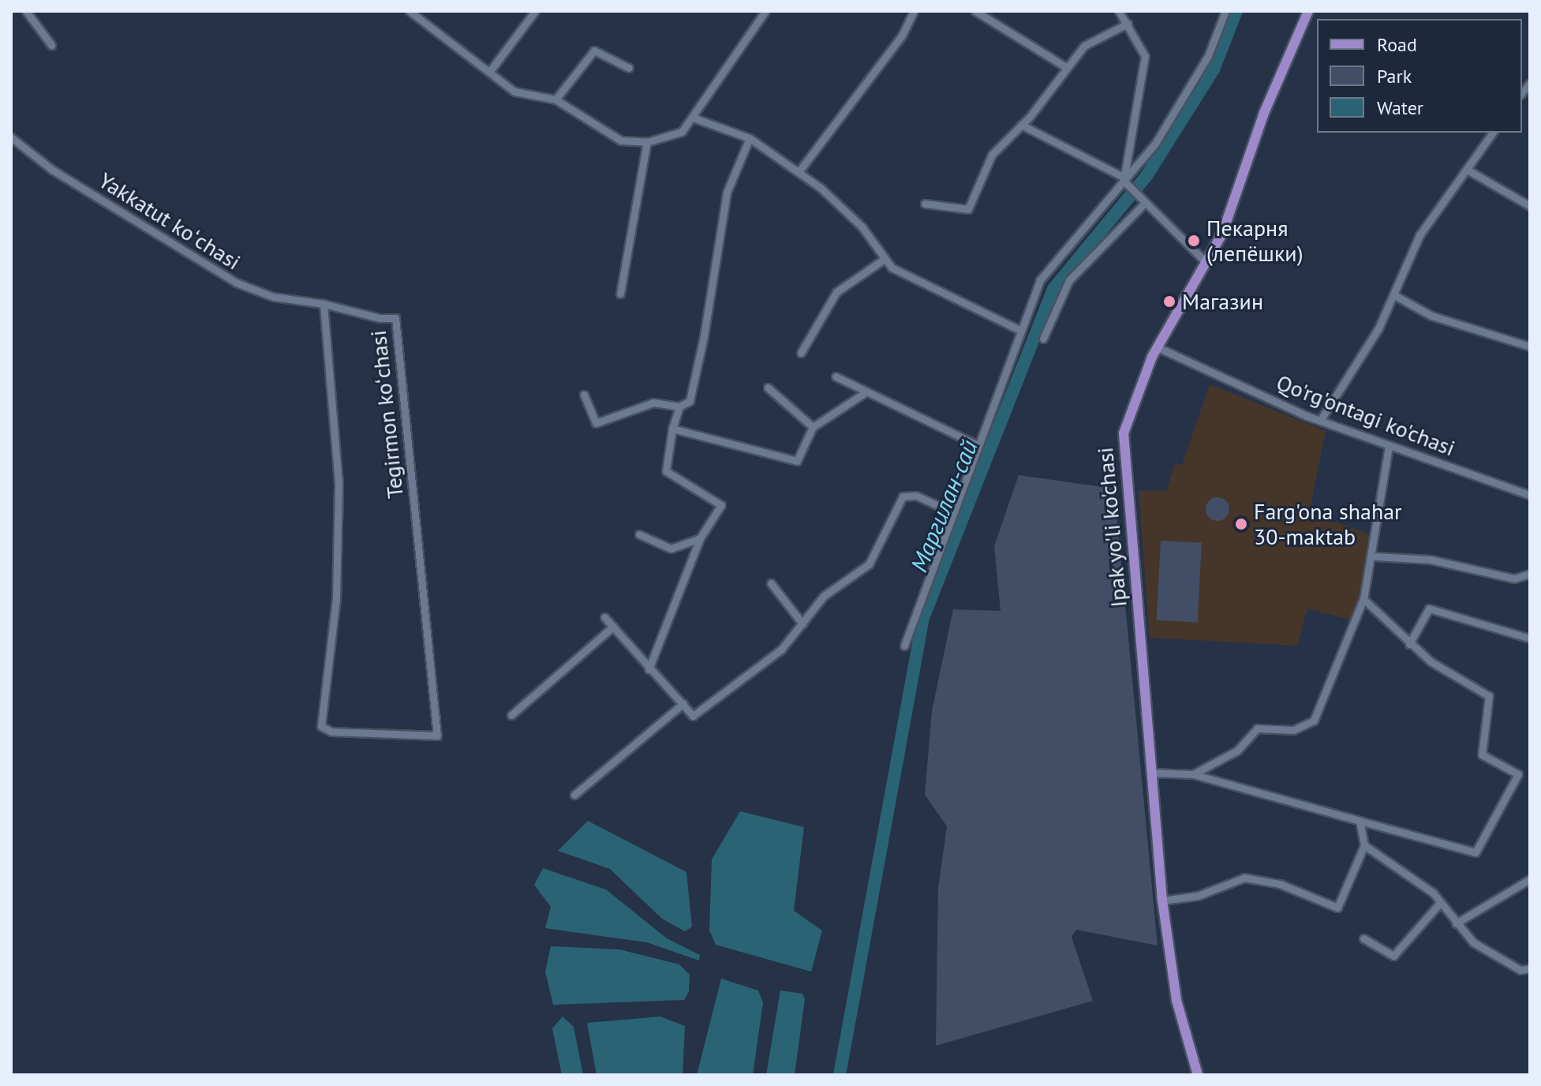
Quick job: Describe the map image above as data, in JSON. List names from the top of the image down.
{
  "streets": {
    "main road": ["Ipak yo'li ko'chasi"],
    "street": ["Yakkatut koʻchasi", "Tegirmon koʻchasi", "Qo'rg'ontagi ko'chasi"]
  },
  "crossings": [
    ["Yakkatut koʻchasi", "Tegirmon koʻchasi"],
    ["Qo'rg'ontagi ko'chasi", "Ipak yo'li ko'chasi"]
  ],
  "water": ["Маргилан-сай"],
  "places": ["Пекарня (лепёшки)", "Магазин", "Farg'ona shahar 30-maktab"],
  "legend": ["Road", "Park", "Water"]
}
